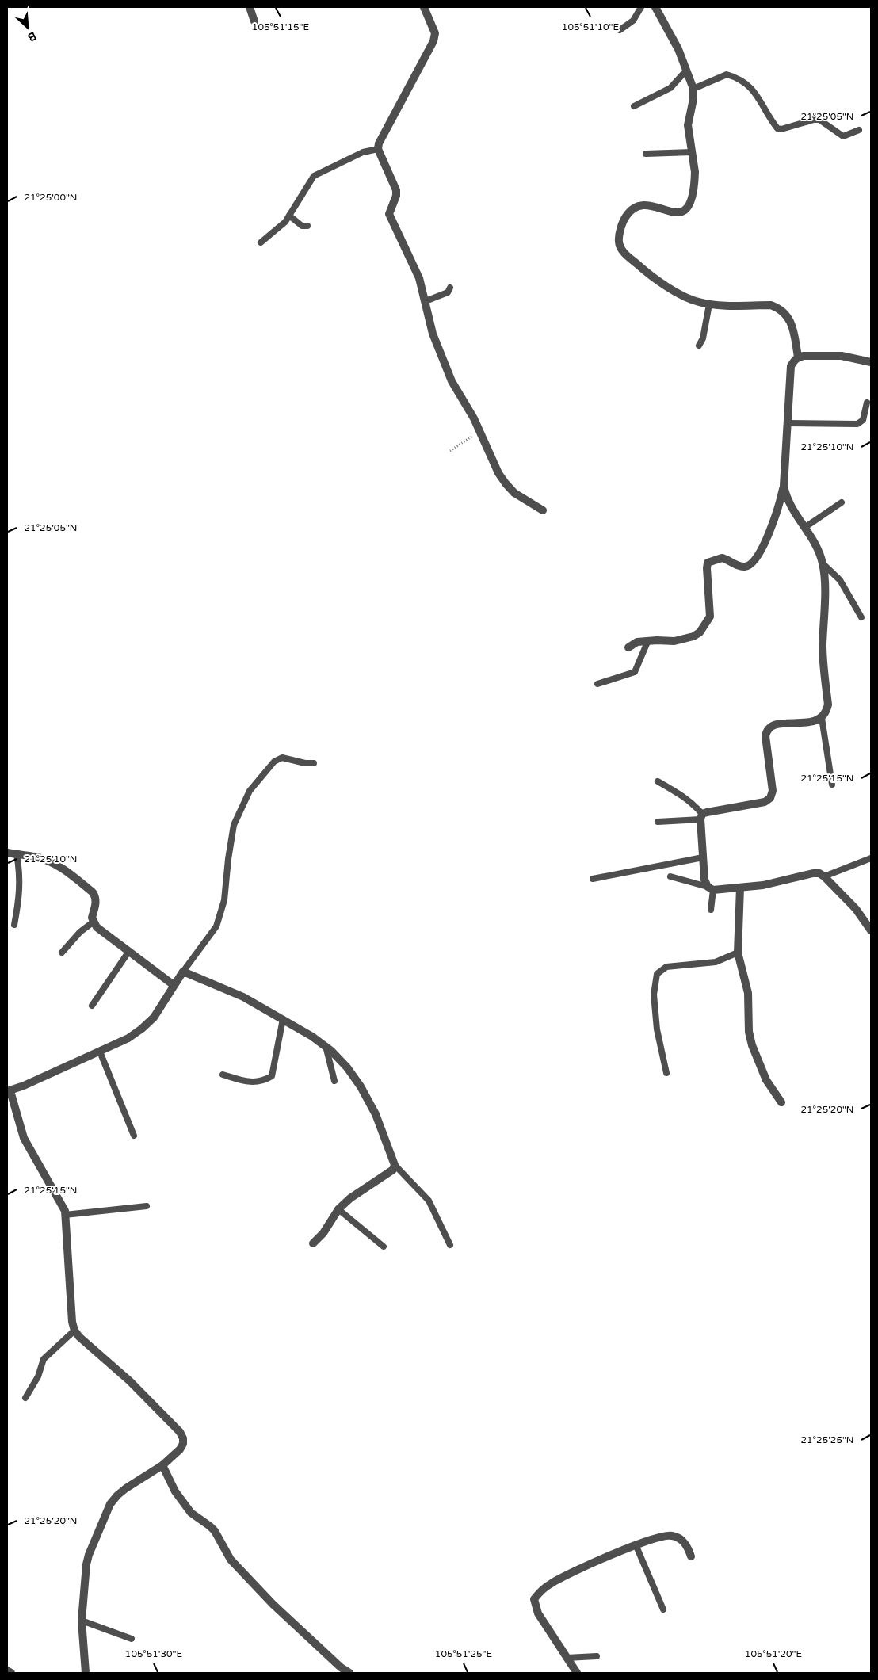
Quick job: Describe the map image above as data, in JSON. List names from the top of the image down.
{
  "north": "bottom right",
  "coordinates": [
    "105°51'15\"E",
    "105°51'10\"E",
    "21°25'05\"N",
    "21°25'00\"N",
    "21°25'10\"N",
    "21°25'15\"N",
    "21°25'20\"N",
    "21°25'25\"N",
    "105°51'30\"E",
    "105°51'25\"E",
    "105°51'20\"E"
  ]
}
